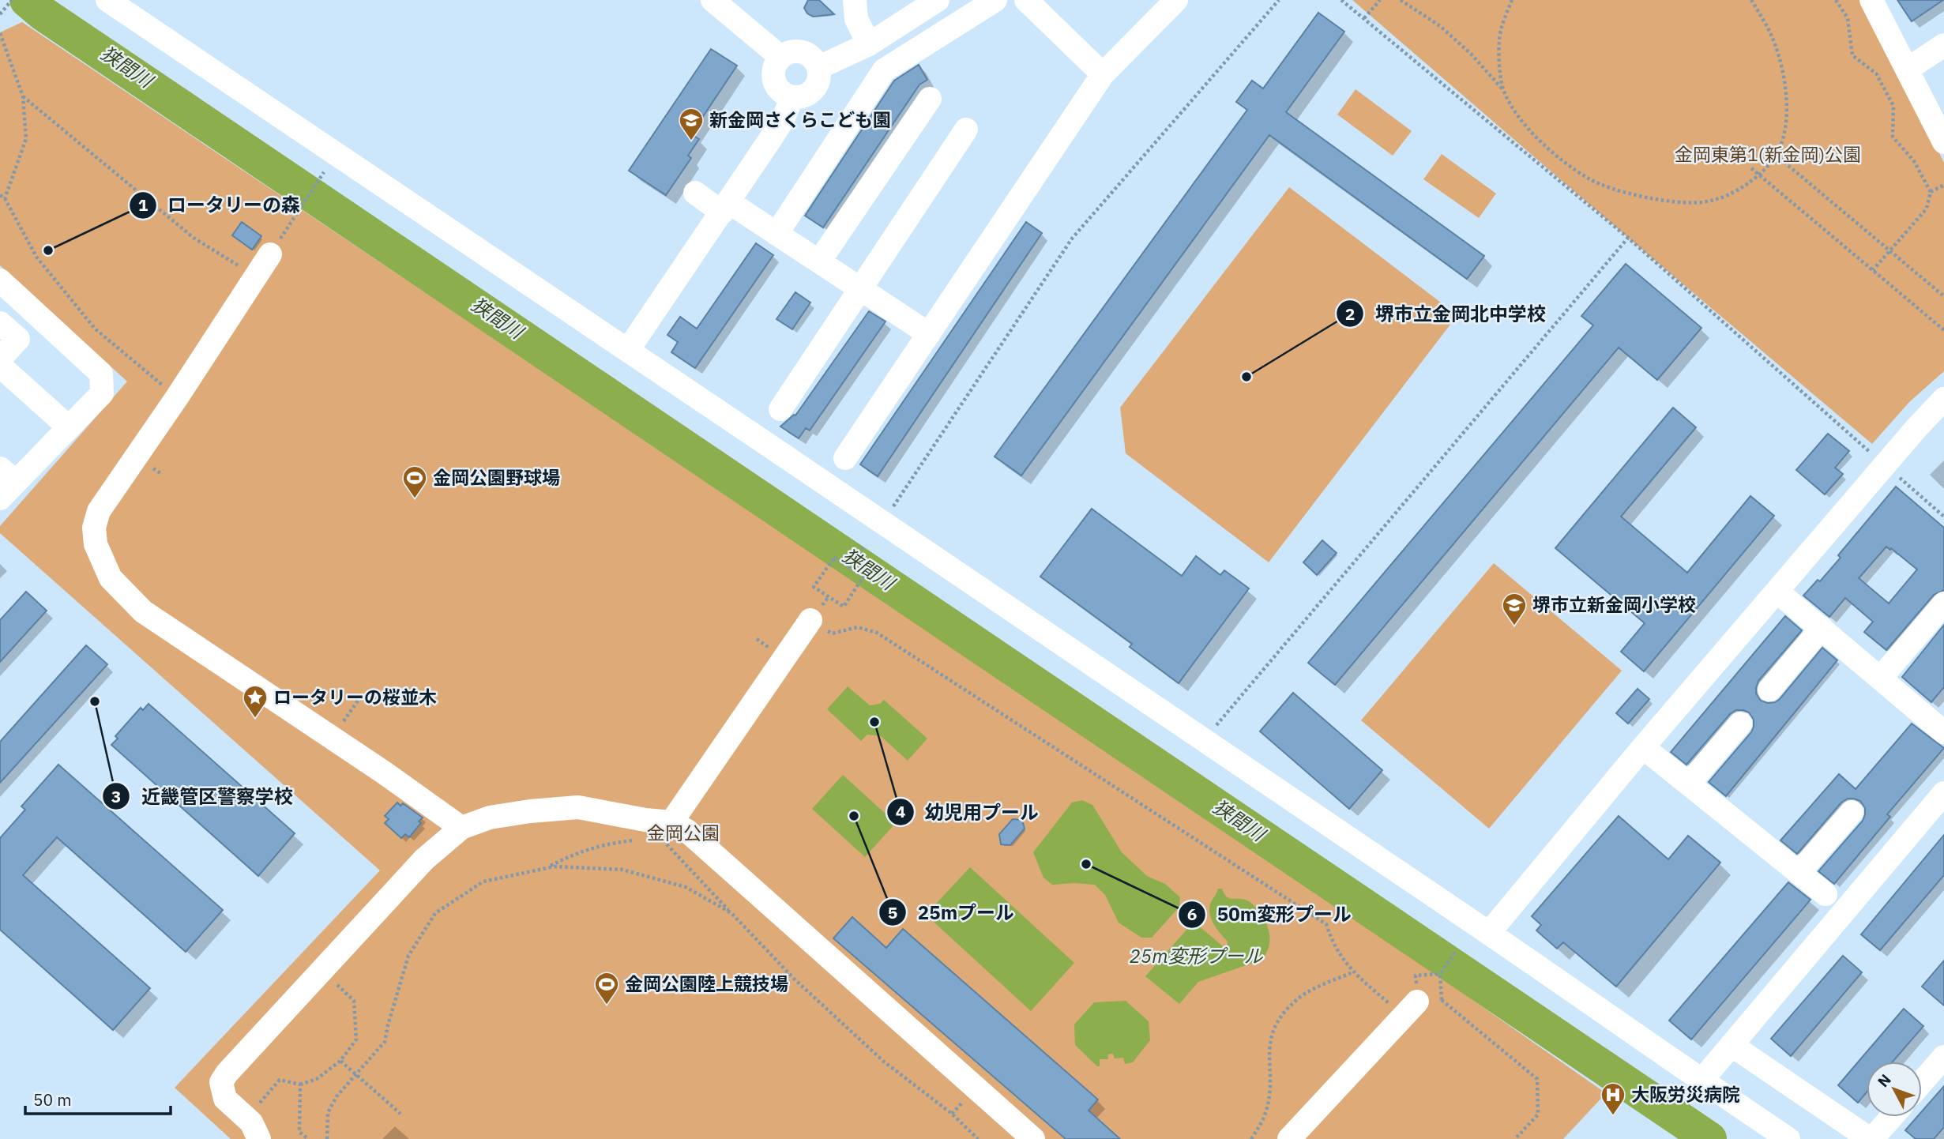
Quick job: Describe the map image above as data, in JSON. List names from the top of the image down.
{
  "water": ["狭間川", "25m変形プール"],
  "parks": ["金岡東第1(新金岡)公園", "金岡公園"],
  "places": {
    "school or university": ["新金岡さくらこども園", "堺市立新金岡小学校"],
    "other": [
      "ロータリーの森",
      "堺市立金岡北中学校",
      "近畿管区警察学校",
      "幼児用プール",
      "25mプール",
      "50m変形プール"
    ],
    "sports": ["金岡公園野球場", "金岡公園陸上競技場"],
    "place": ["ロータリーの桜並木"],
    "hospital": ["大阪労災病院"]
  },
  "scale_bar": "50 m",
  "north": "top left"
}
